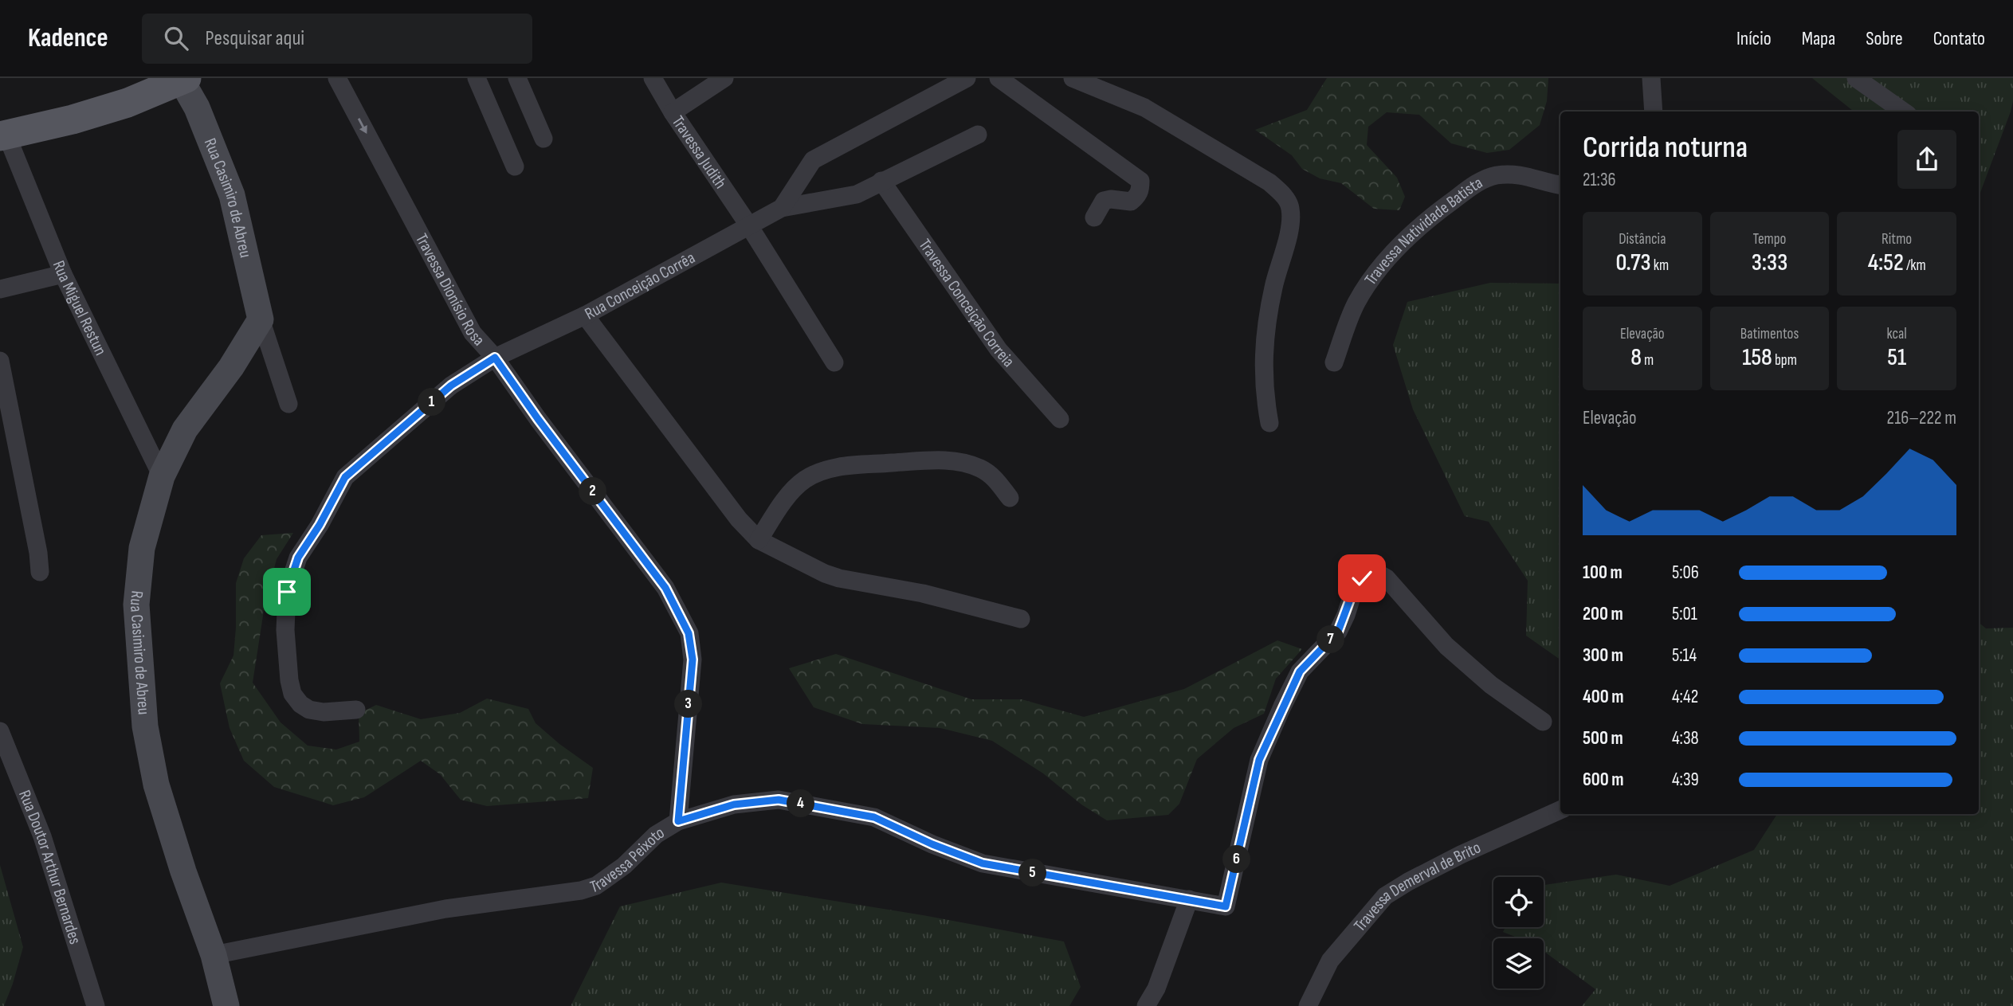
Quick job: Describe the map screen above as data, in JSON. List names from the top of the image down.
{
  "streets": {
    "street": [
      "Travessa Judith",
      "Rua Casimiro de Abreu",
      "Travessa Natividade Batista",
      "Rua Conceição Corrêa",
      "Travessa Dionísio Rosa",
      "Travessa Conceição Correia",
      "Rua Miguel Restun",
      "Travessa Peixoto",
      "Rua Doutor Arthur Bernardes",
      "Travessa Demerval de Brito"
    ]
  },
  "crossings": [
    ["Travessa Judith", "Rua Conceição Corrêa"],
    ["Rua Casimiro de Abreu", "Rua Miguel Restun"],
    ["Rua Casimiro de Abreu", "Travessa Peixoto"],
    ["Rua Conceição Corrêa", "Travessa Dionísio Rosa"],
    ["Rua Conceição Corrêa", "Travessa Conceição Correia"],
    ["Travessa Dionísio Rosa", "Travessa Peixoto"]
  ],
  "page": {
    "header": "Kadence",
    "search": "Pesquisar aqui",
    "nav": [
      "Início",
      "Mapa",
      "Sobre",
      "Contato"
    ],
    "heading": ["Corrida noturna", "21:36"],
    "stats": [
      ["Distância", "0.73 km"],
      ["Tempo", "3:33"],
      ["Ritmo", "4:52 /km"],
      ["Elevação", "8 m"],
      ["Batimentos", "158 bpm"],
      ["kcal", "51"]
    ],
    "pins": [
      "1",
      "2",
      "7",
      "3",
      "4",
      "6",
      "5"
    ],
    "chart": ["Elevação", "216–222 m"],
    "list": [
      {
        "name": "100 m",
        "note": "5:06"
      },
      {
        "name": "200 m",
        "note": "5:01"
      },
      {
        "name": "300 m",
        "note": "5:14"
      },
      {
        "name": "400 m",
        "note": "4:42"
      },
      {
        "name": "500 m",
        "note": "4:38"
      },
      {
        "name": "600 m",
        "note": "4:39"
      }
    ]
  }
}
